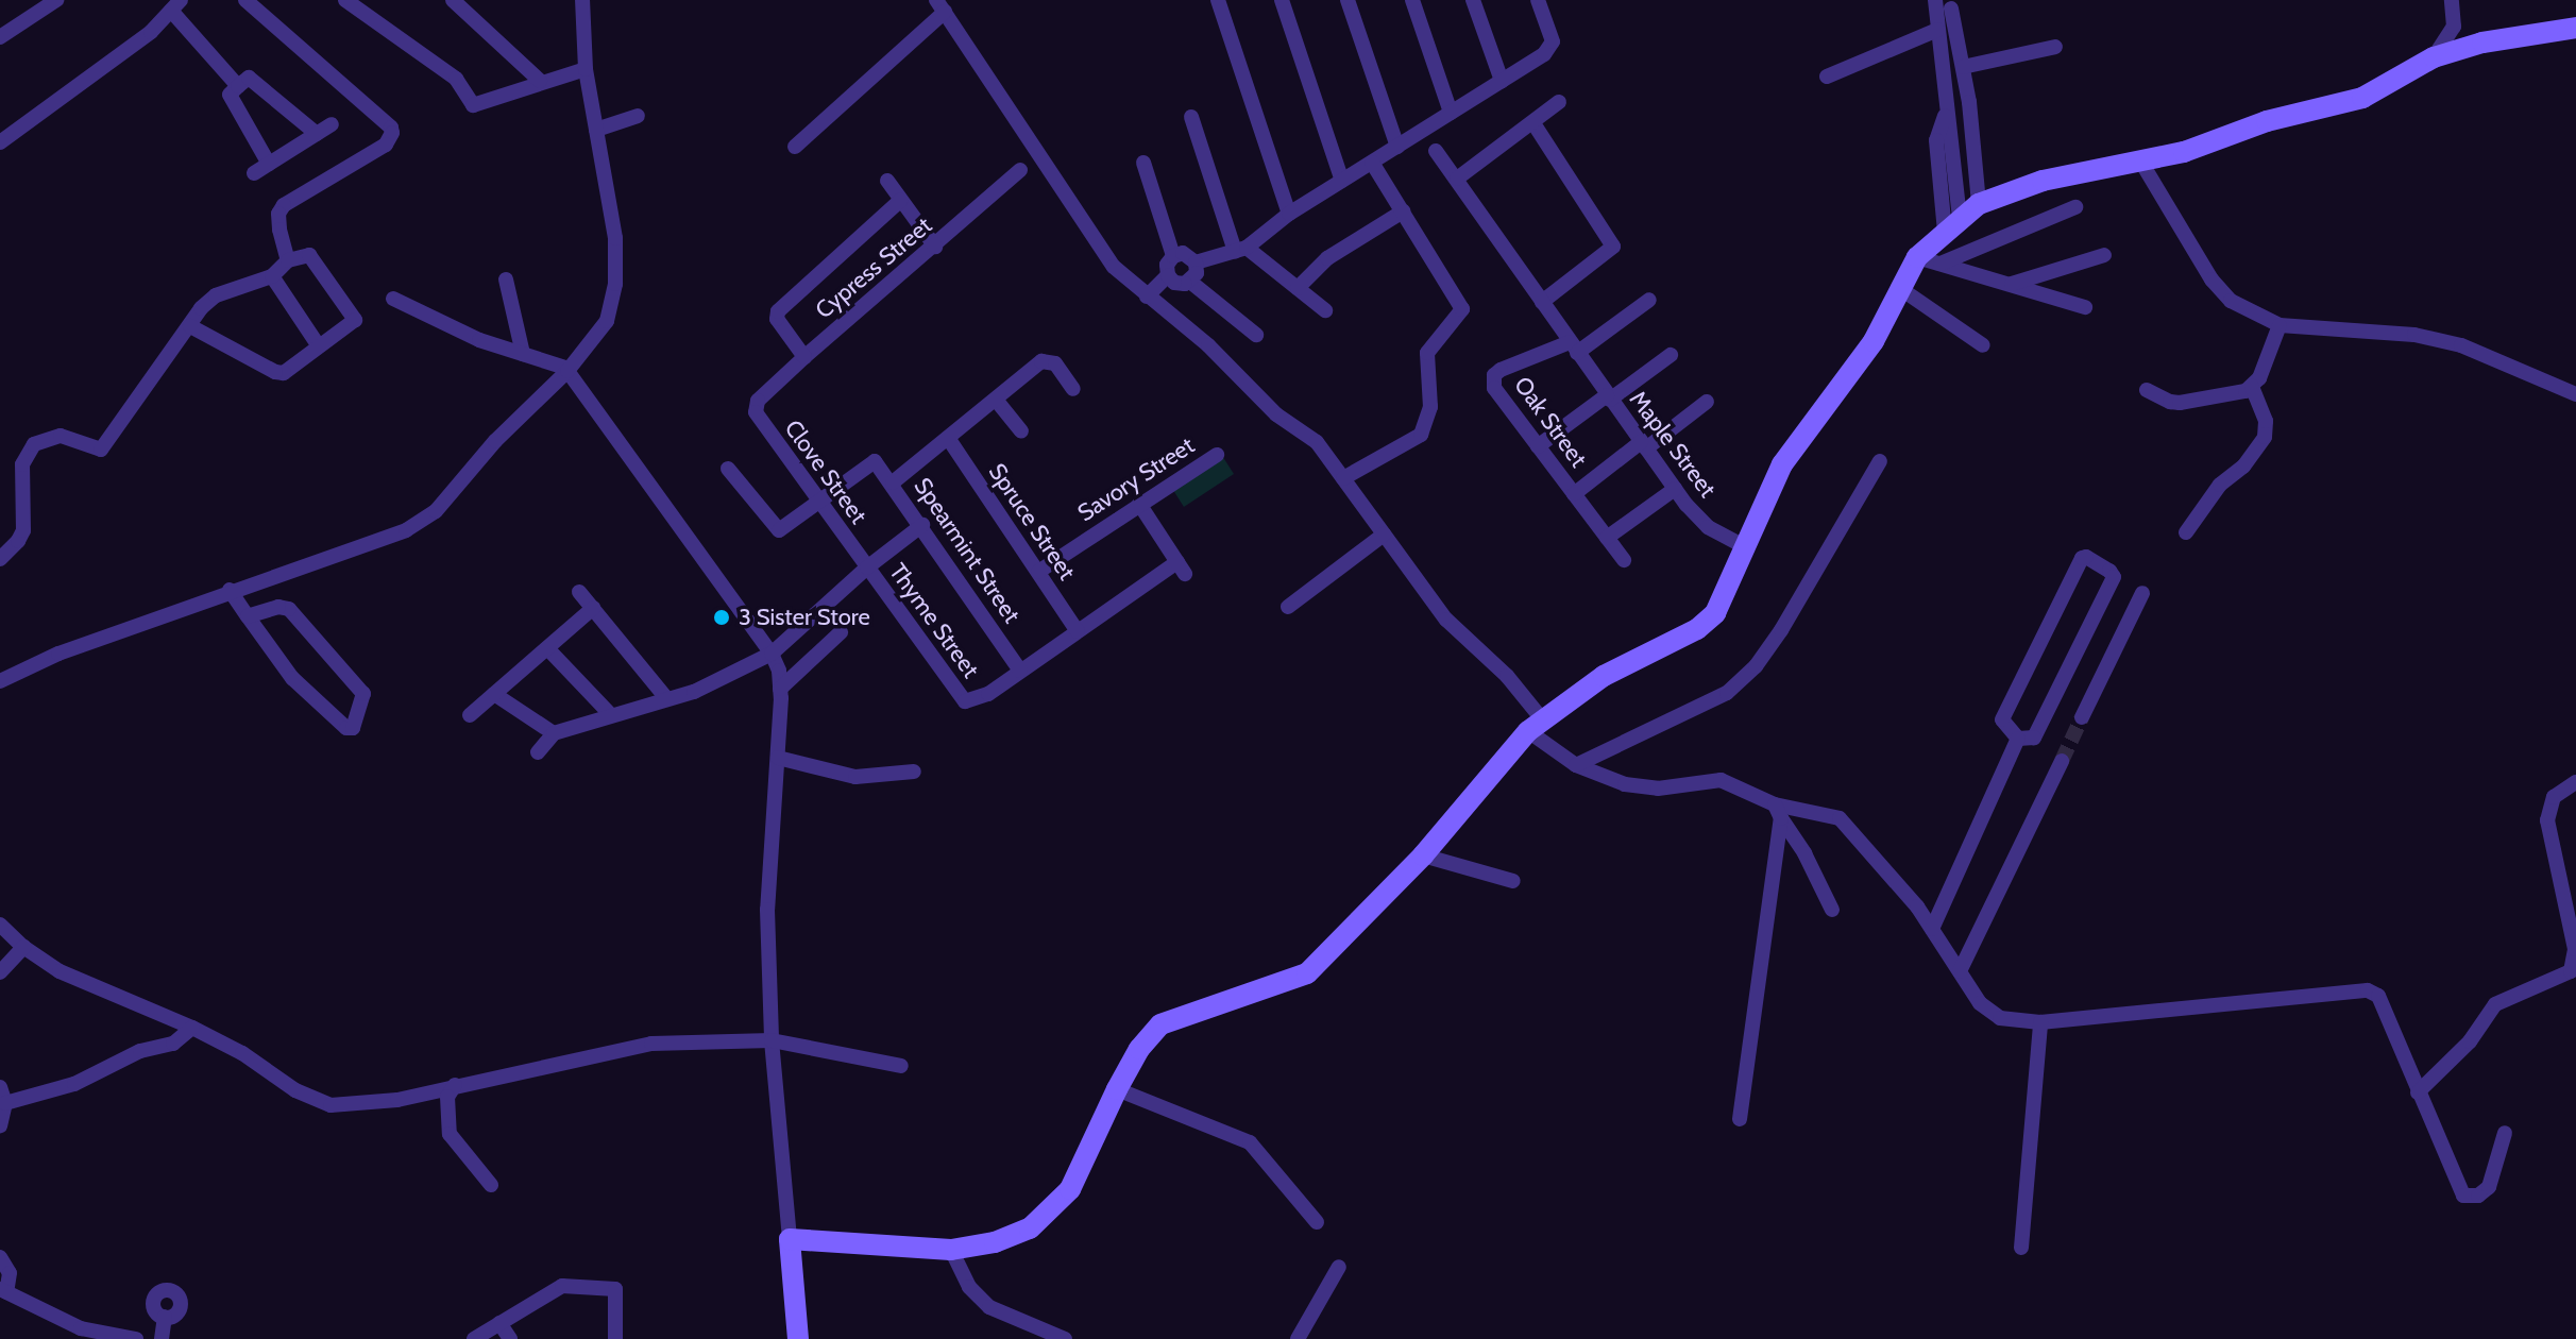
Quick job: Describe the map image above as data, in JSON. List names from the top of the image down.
{
  "streets": {
    "street": [
      "Cypress Street",
      "Oak Street",
      "Maple Street",
      "Clove Street",
      "Savory Street",
      "Spruce Street",
      "Spearmint Street",
      "Thyme Street"
    ]
  },
  "crossings": [
    ["Cypress Street", "Clove Street"],
    ["Oak Street", "Maple Street"],
    ["Clove Street", "Spearmint Street"],
    ["Clove Street", "Thyme Street"],
    ["Savory Street", "Spruce Street"],
    ["Spearmint Street", "Thyme Street"]
  ],
  "places": ["3 Sister Store"]
}
